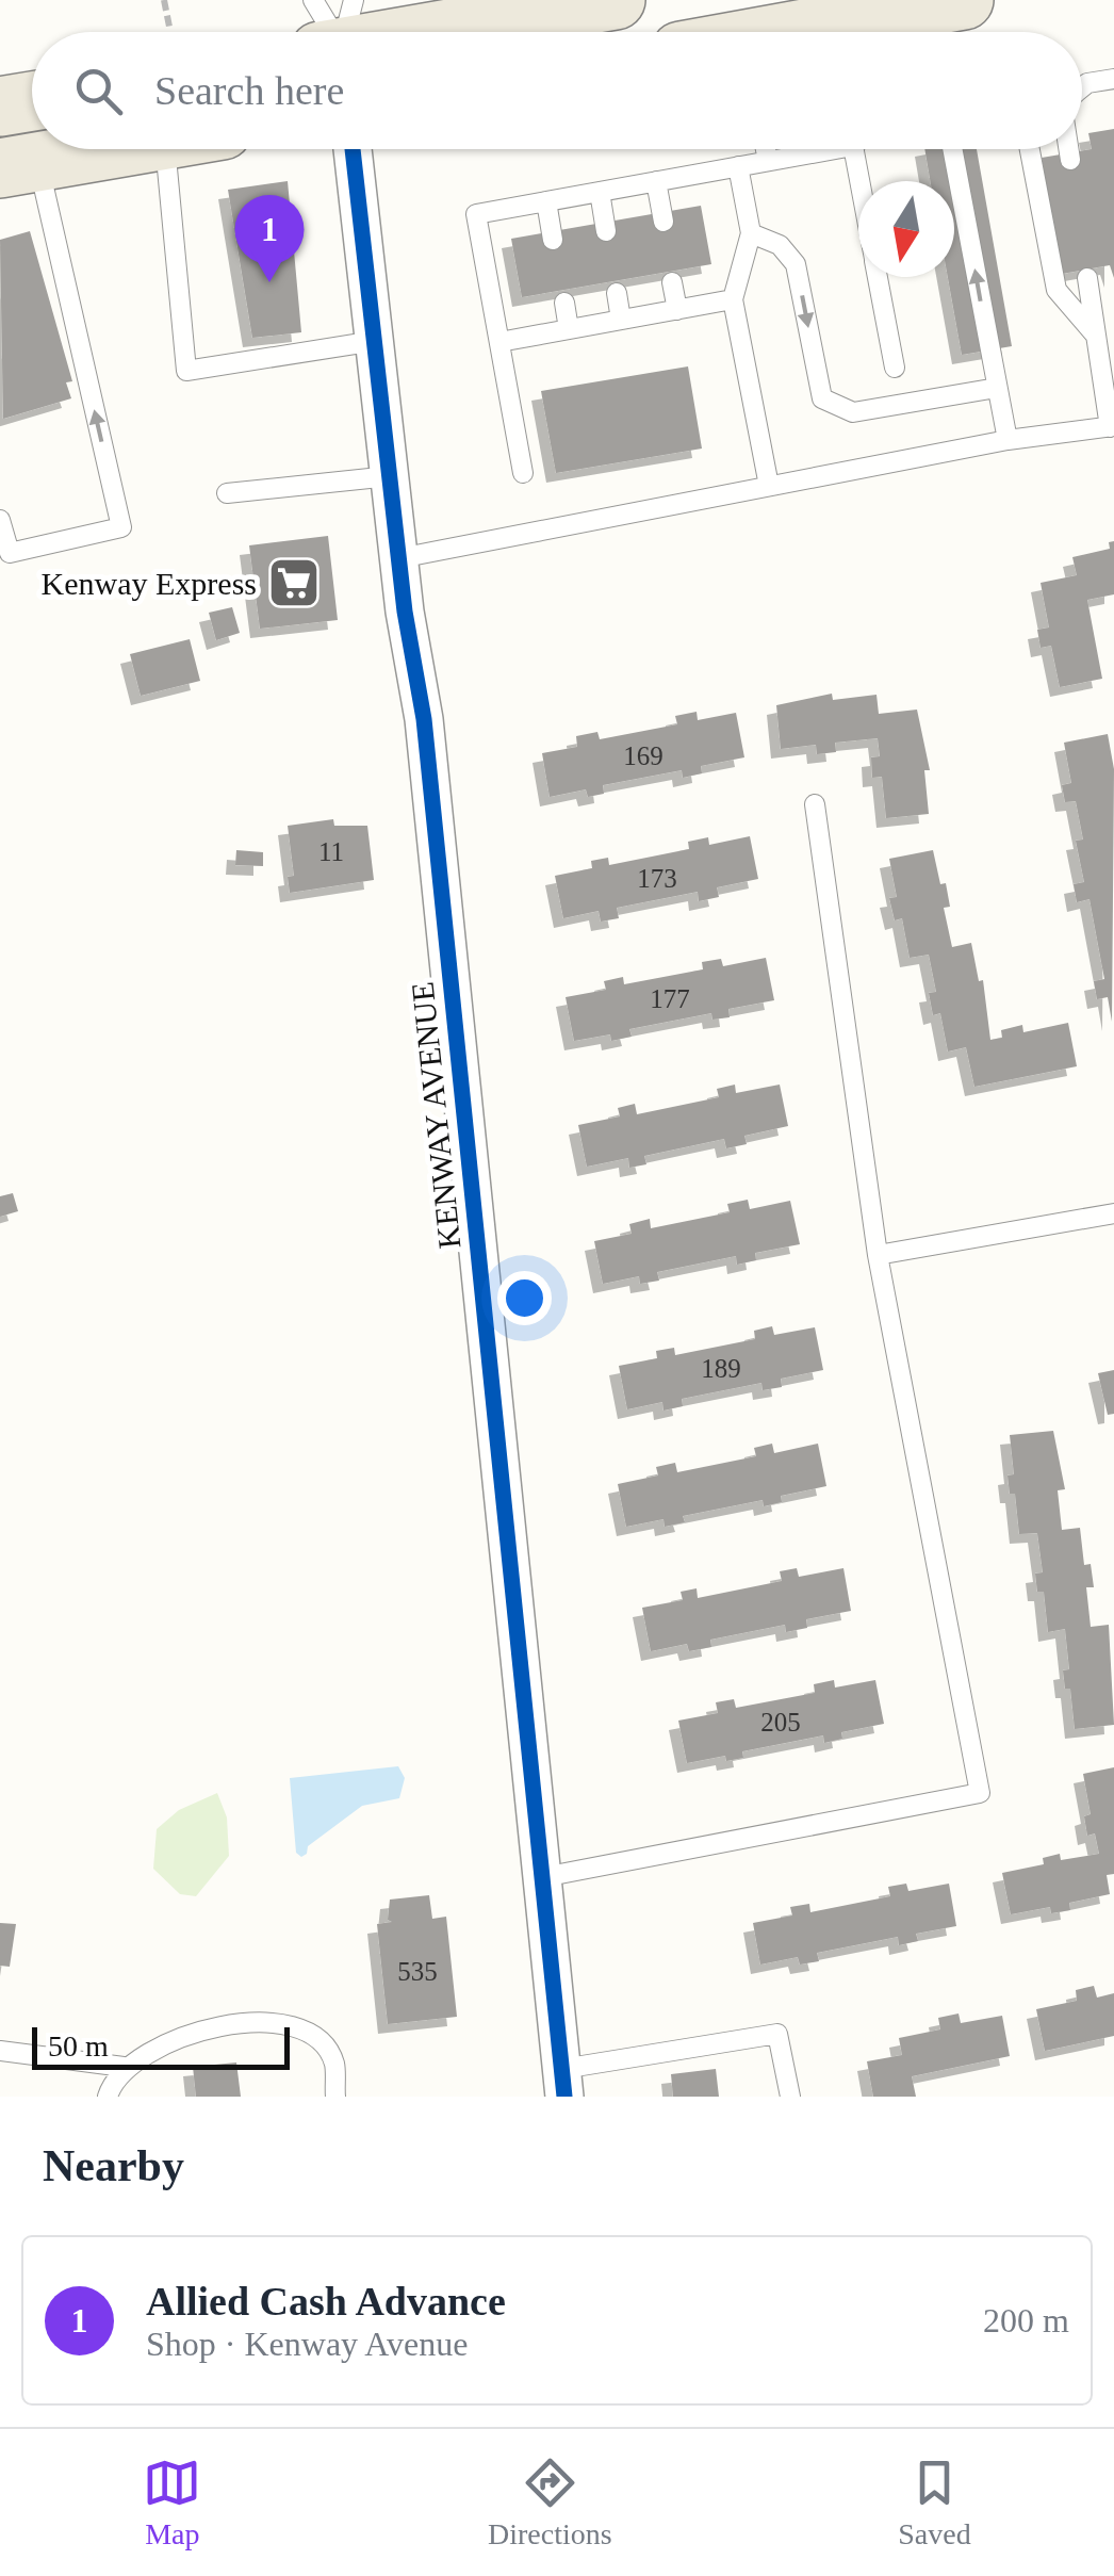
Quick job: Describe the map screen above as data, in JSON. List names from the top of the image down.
{
  "streets": {
    "street": ["KENWAY AVENUE"]
  },
  "places": {
    "supermarket": ["Kenway Express"]
  },
  "house_numbers": [
    "169",
    "11",
    "173",
    "177",
    "189",
    "205",
    "535"
  ],
  "scale_bar": "50 m",
  "north": "bottom",
  "page": {
    "search": "Search here",
    "pins": "1",
    "scale": "50 m",
    "heading": "Nearby",
    "list": [
      {
        "mark": "1",
        "name": "Allied Cash Advance",
        "note": "Shop · Kenway Avenue",
        "value": "200 m"
      }
    ],
    "nav": ["Map", "Directions", "Saved"]
  }
}
